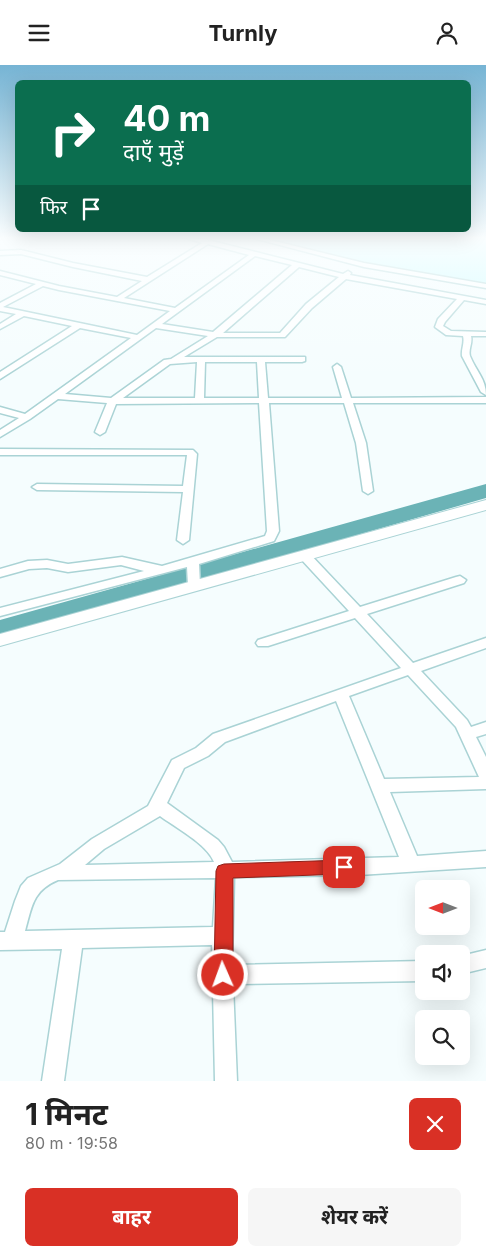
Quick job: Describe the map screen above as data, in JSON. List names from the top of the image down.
{
  "north": "left",
  "page": {
    "header": "Turnly",
    "turn": ["40 m", "दाएँ मुड़ें"],
    "then": "फिर",
    "heading": ["1 मिनट", "80 m · 19:58"],
    "buttons": ["बाहर", "शेयर करें"]
  }
}
